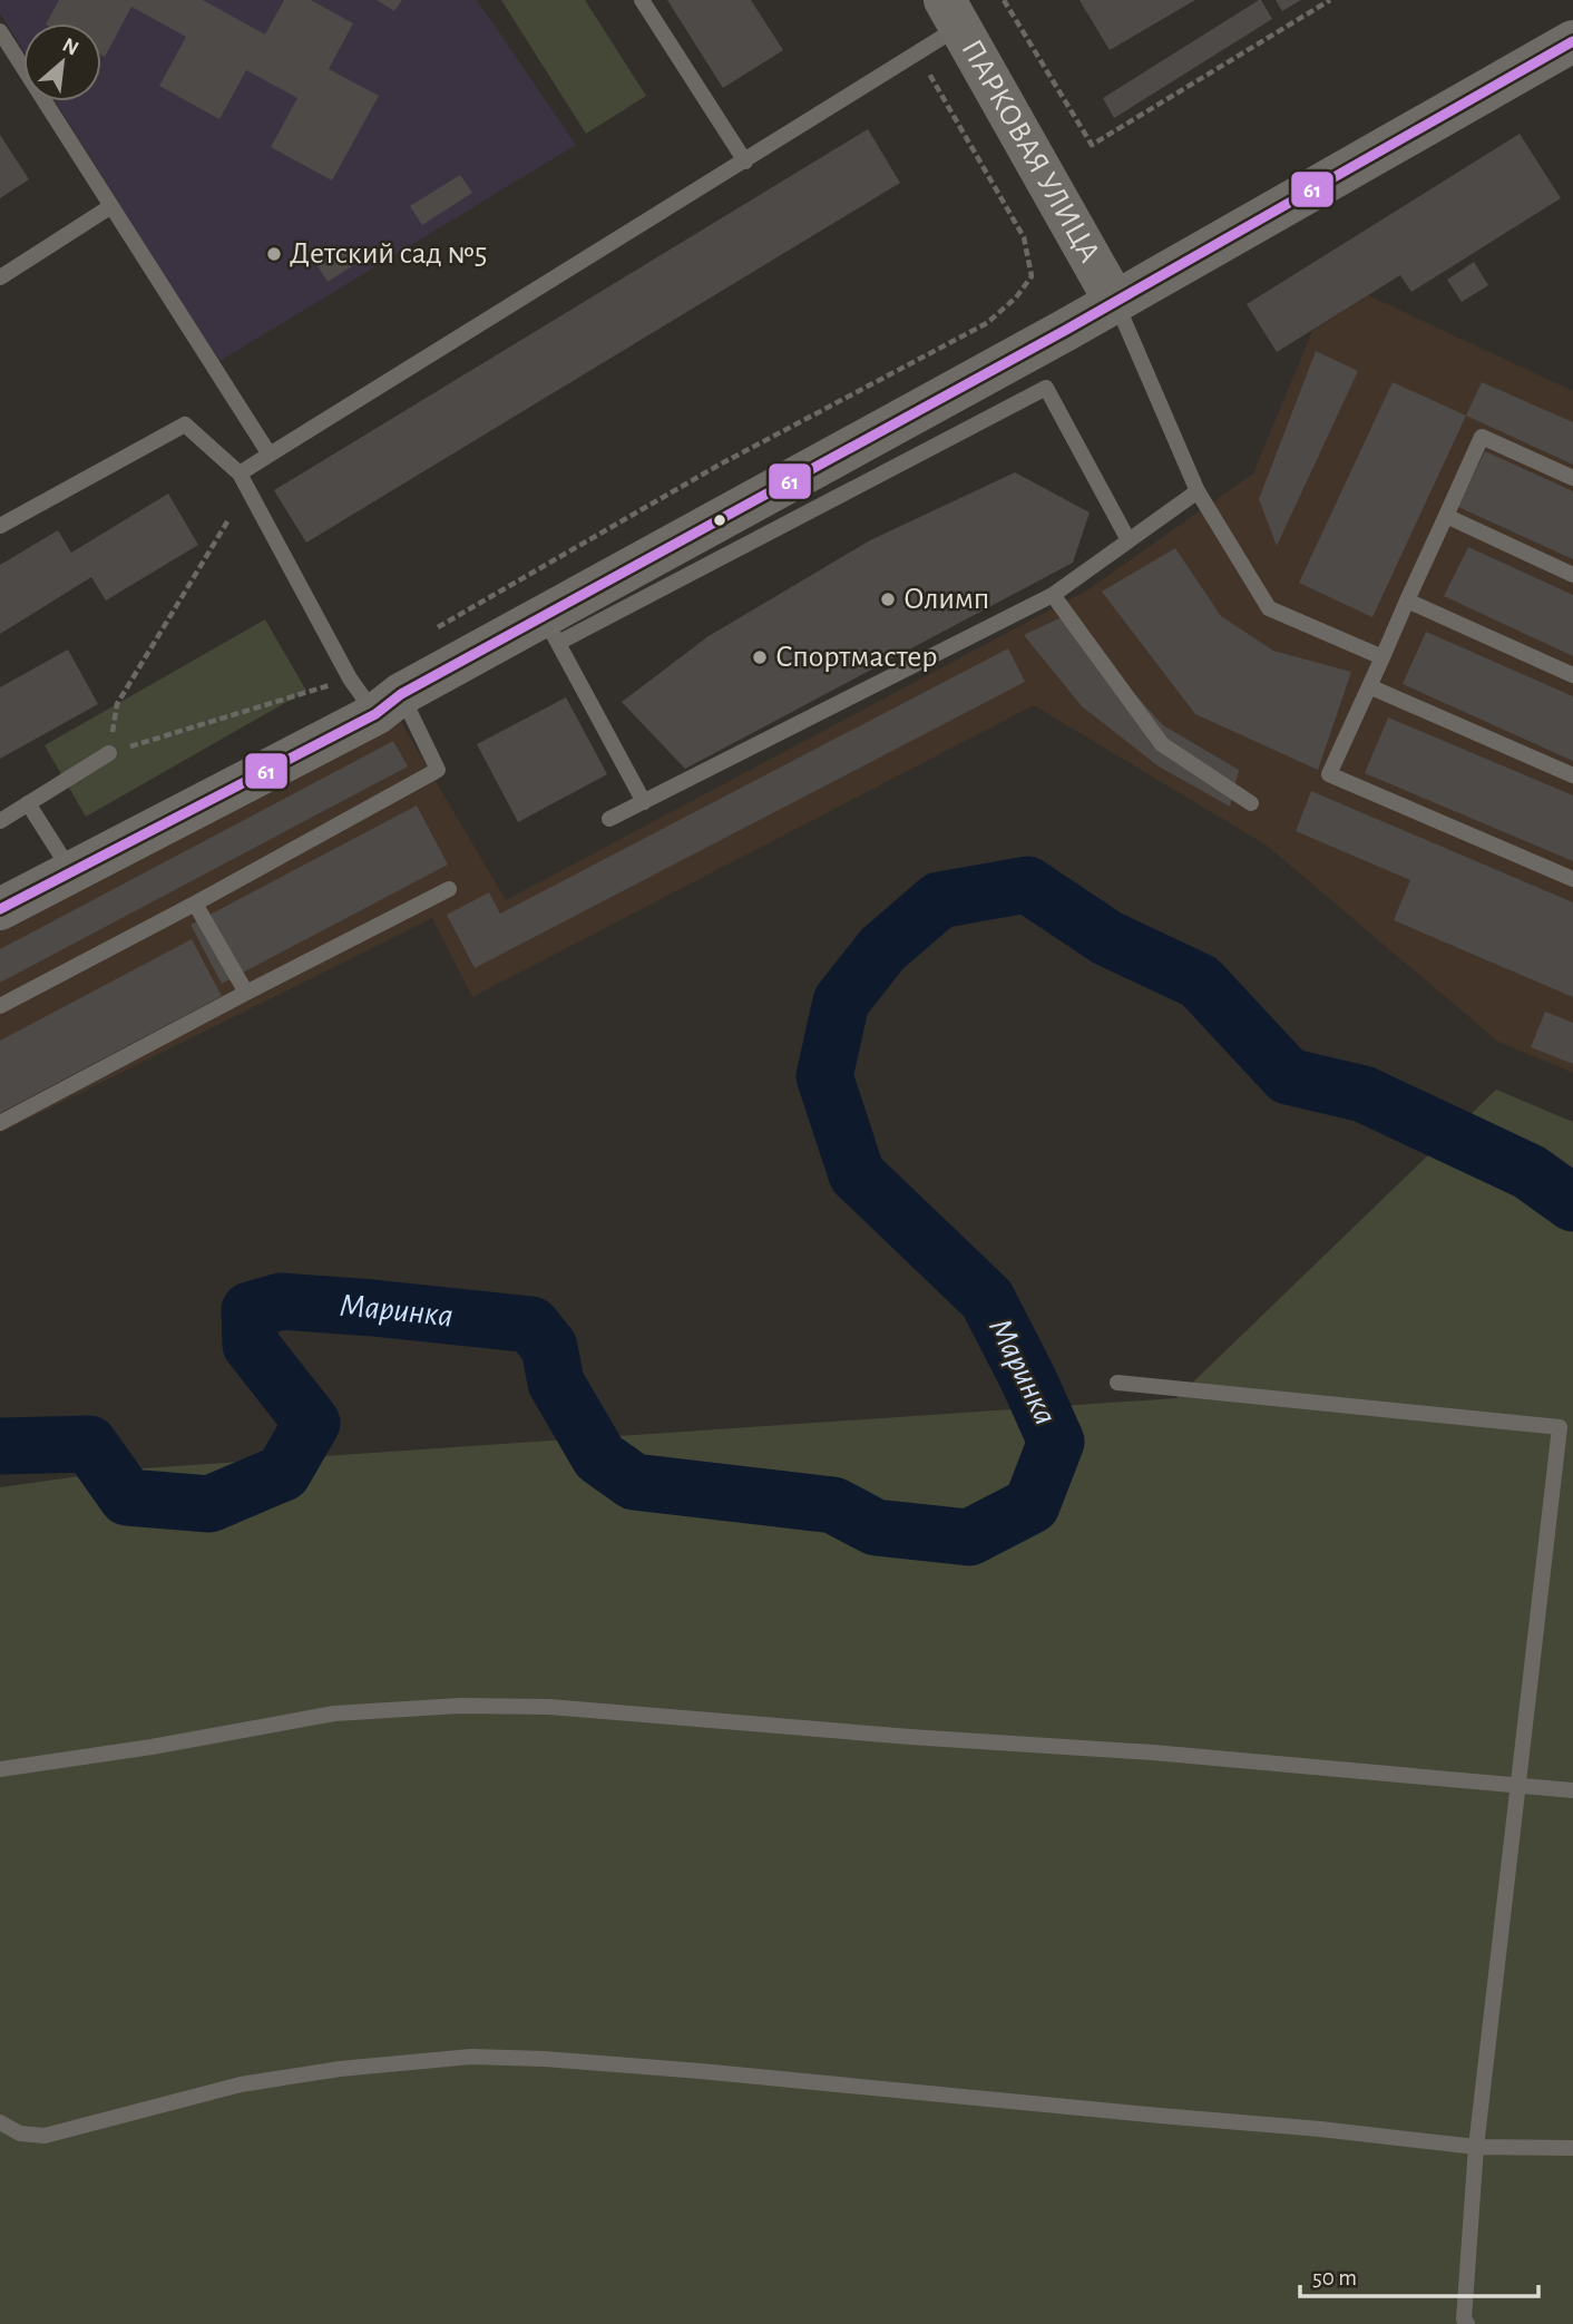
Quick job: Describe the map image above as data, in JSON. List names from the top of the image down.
{
  "streets": {
    "main road": ["ПАРКОВАЯ УЛИЦА"]
  },
  "water": ["Маринка"],
  "places": ["Детский сад №5", "Олимп", "Спортмастер"],
  "lines": ["transit line 61"],
  "scale_bar": "50 m",
  "north": "top right"
}
